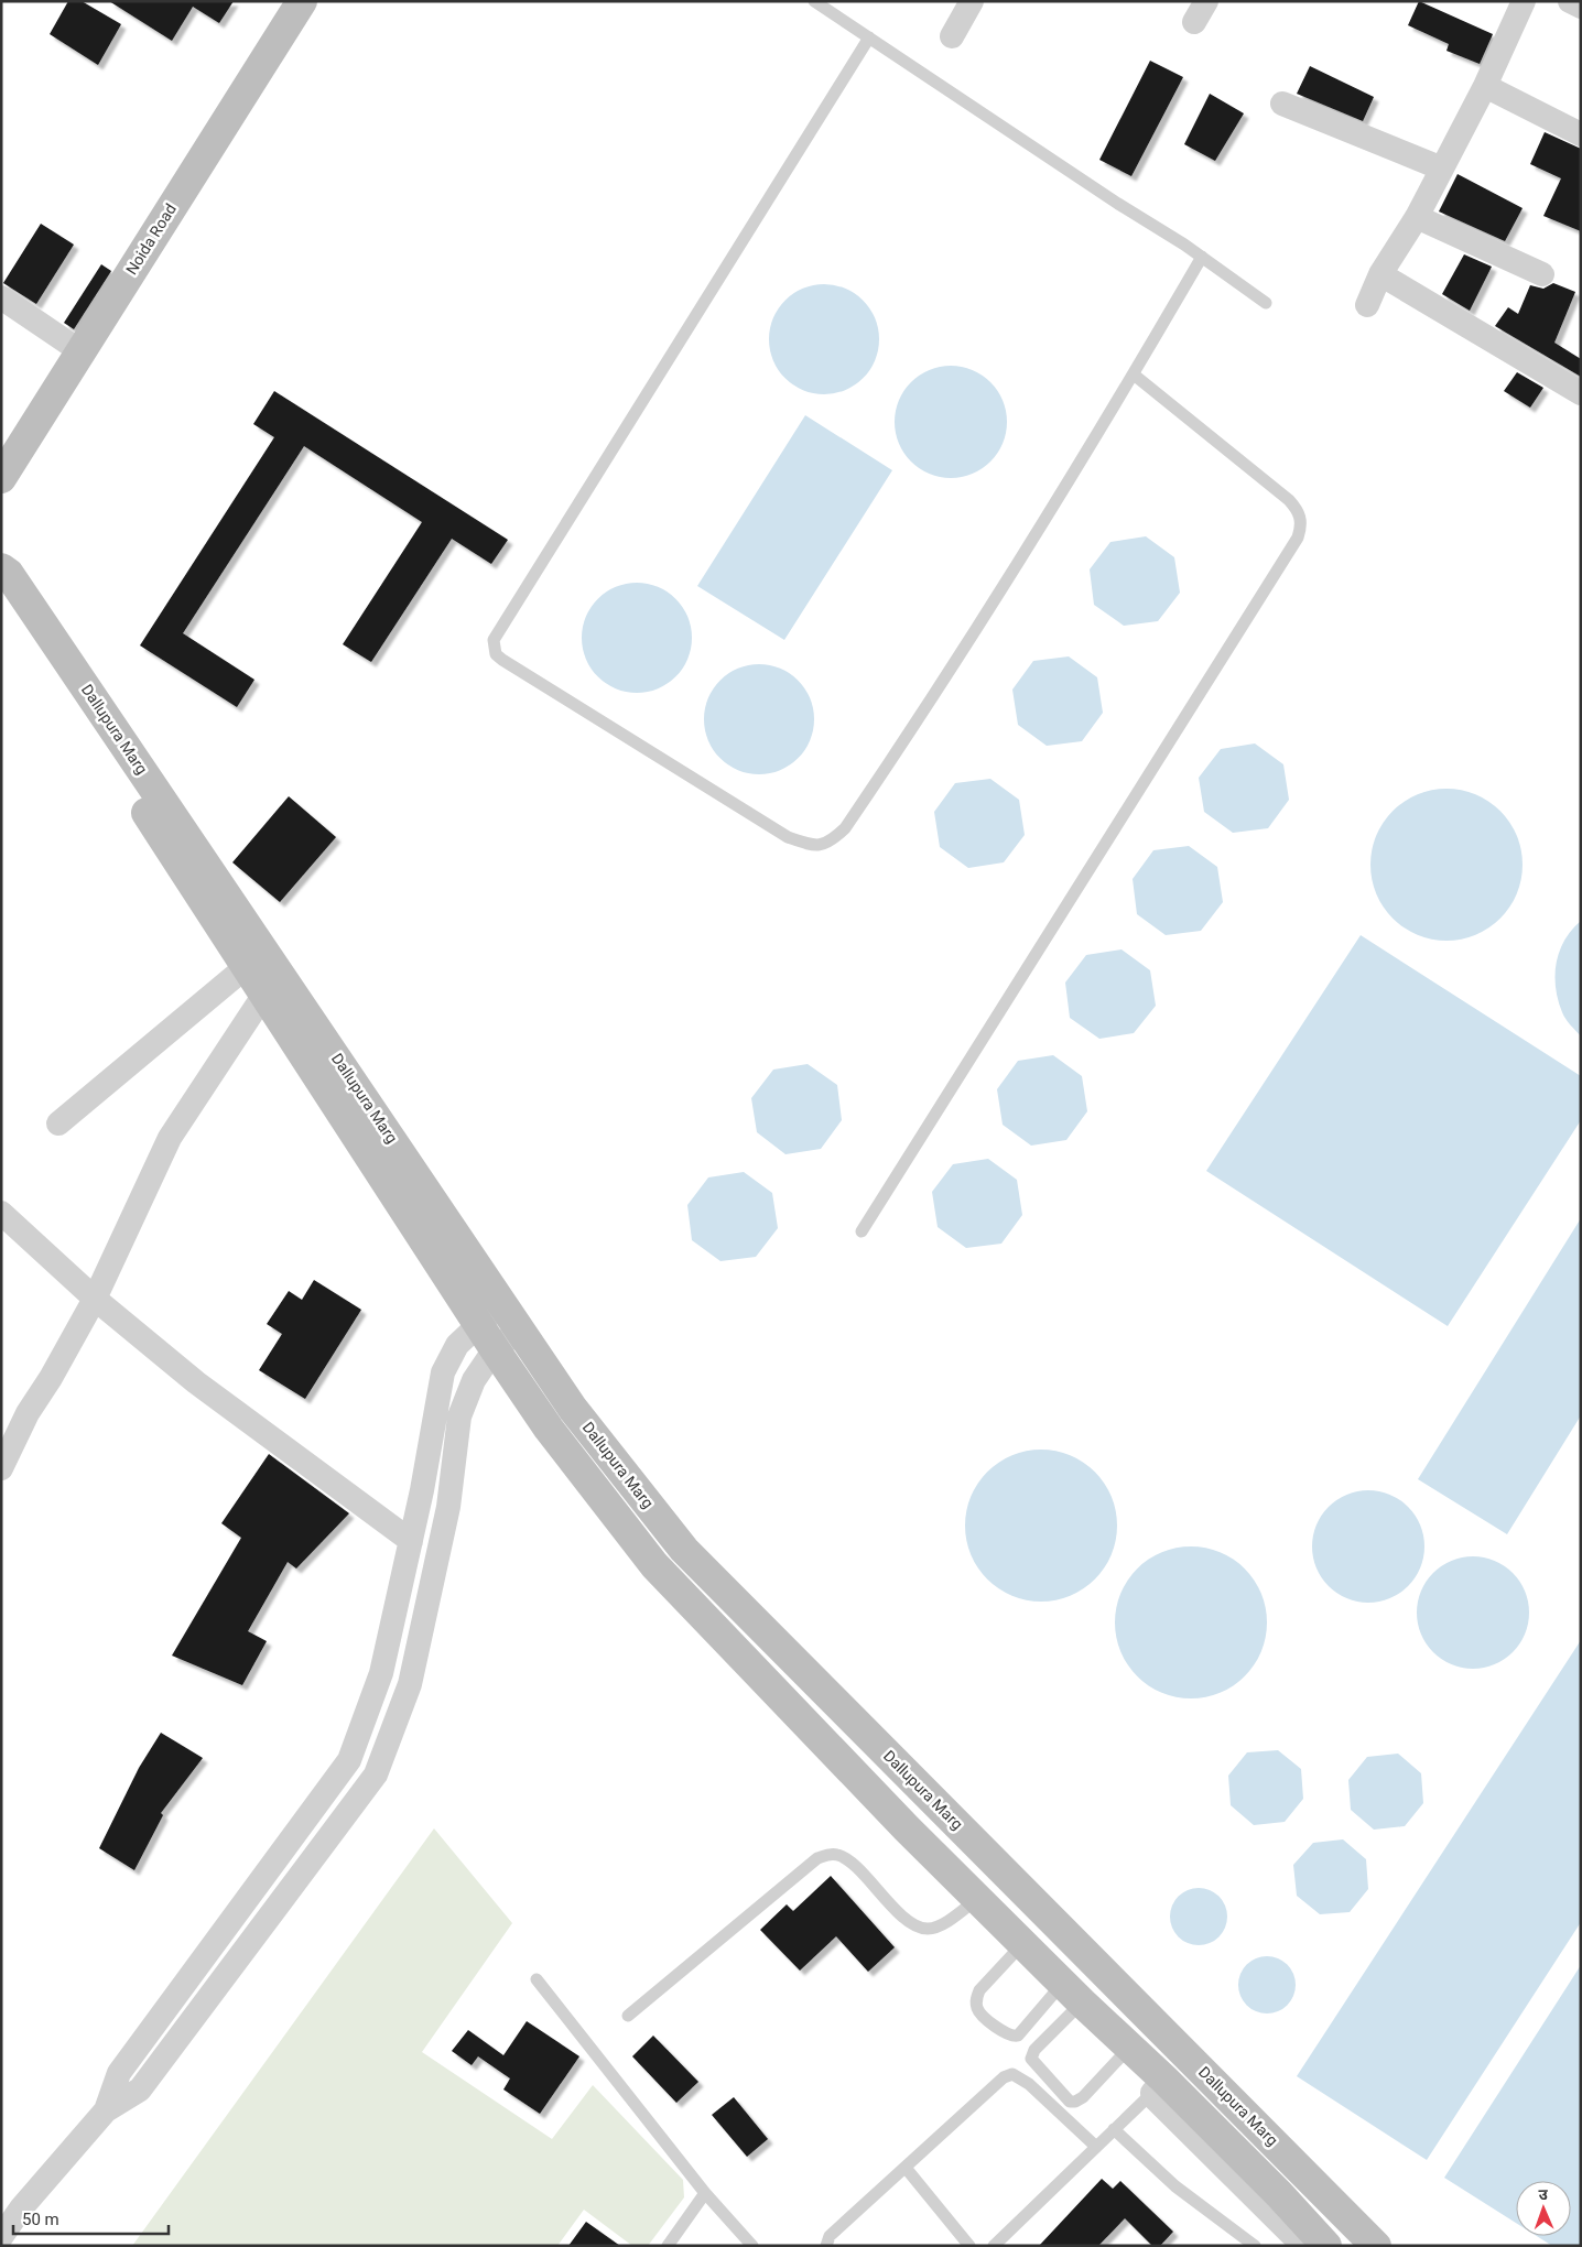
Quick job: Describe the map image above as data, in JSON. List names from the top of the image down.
{
  "streets": {
    "main road": ["Noida Road", "Dallupura Marg"]
  },
  "scale_bar": "50 m",
  "north": "top"
}
